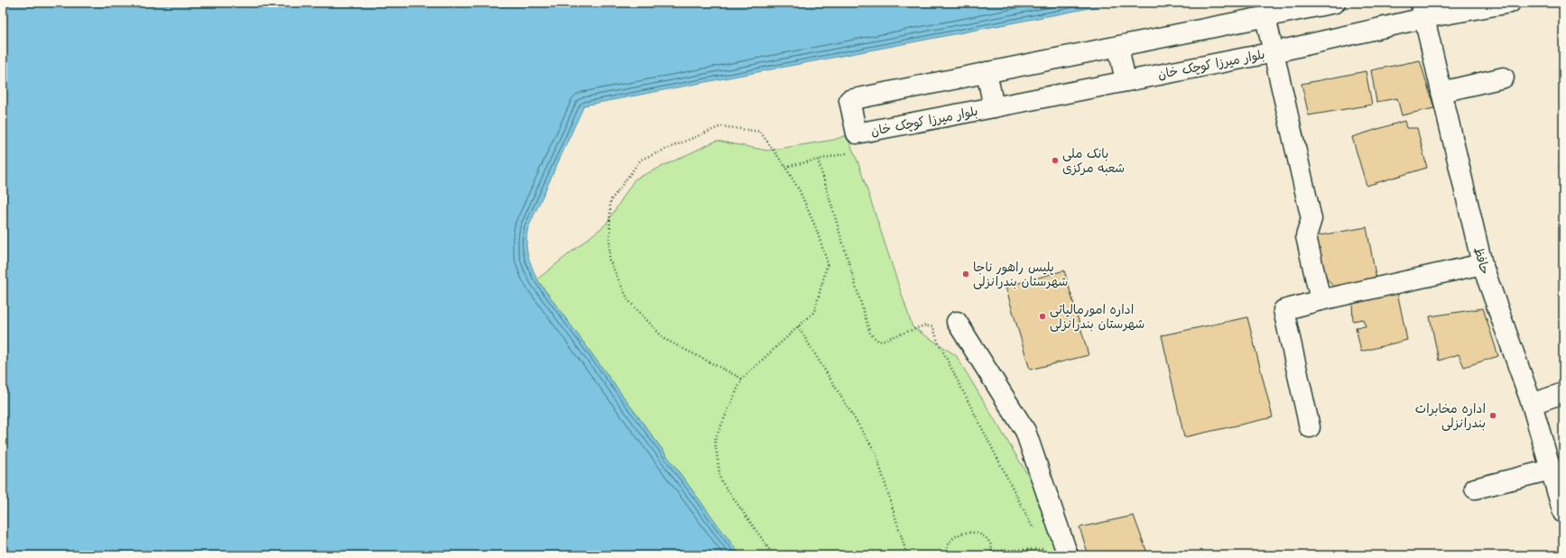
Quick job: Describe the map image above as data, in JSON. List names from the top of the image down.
{
  "streets": {
    "street": ["بلوار میرزا کوچک خان", "حافظ"]
  },
  "crossings": [
    ["بلوار میرزا کوچک خان", "حافظ"]
  ],
  "places": [
    "بانک ملی شعبه مرکزی",
    "پلیس راهور ناجا شهرستان بندرانزلی",
    "اداره امورمالیاتی شهرستان بندرانزلی",
    "اداره مخابرات بندرانزلی"
  ]
}
